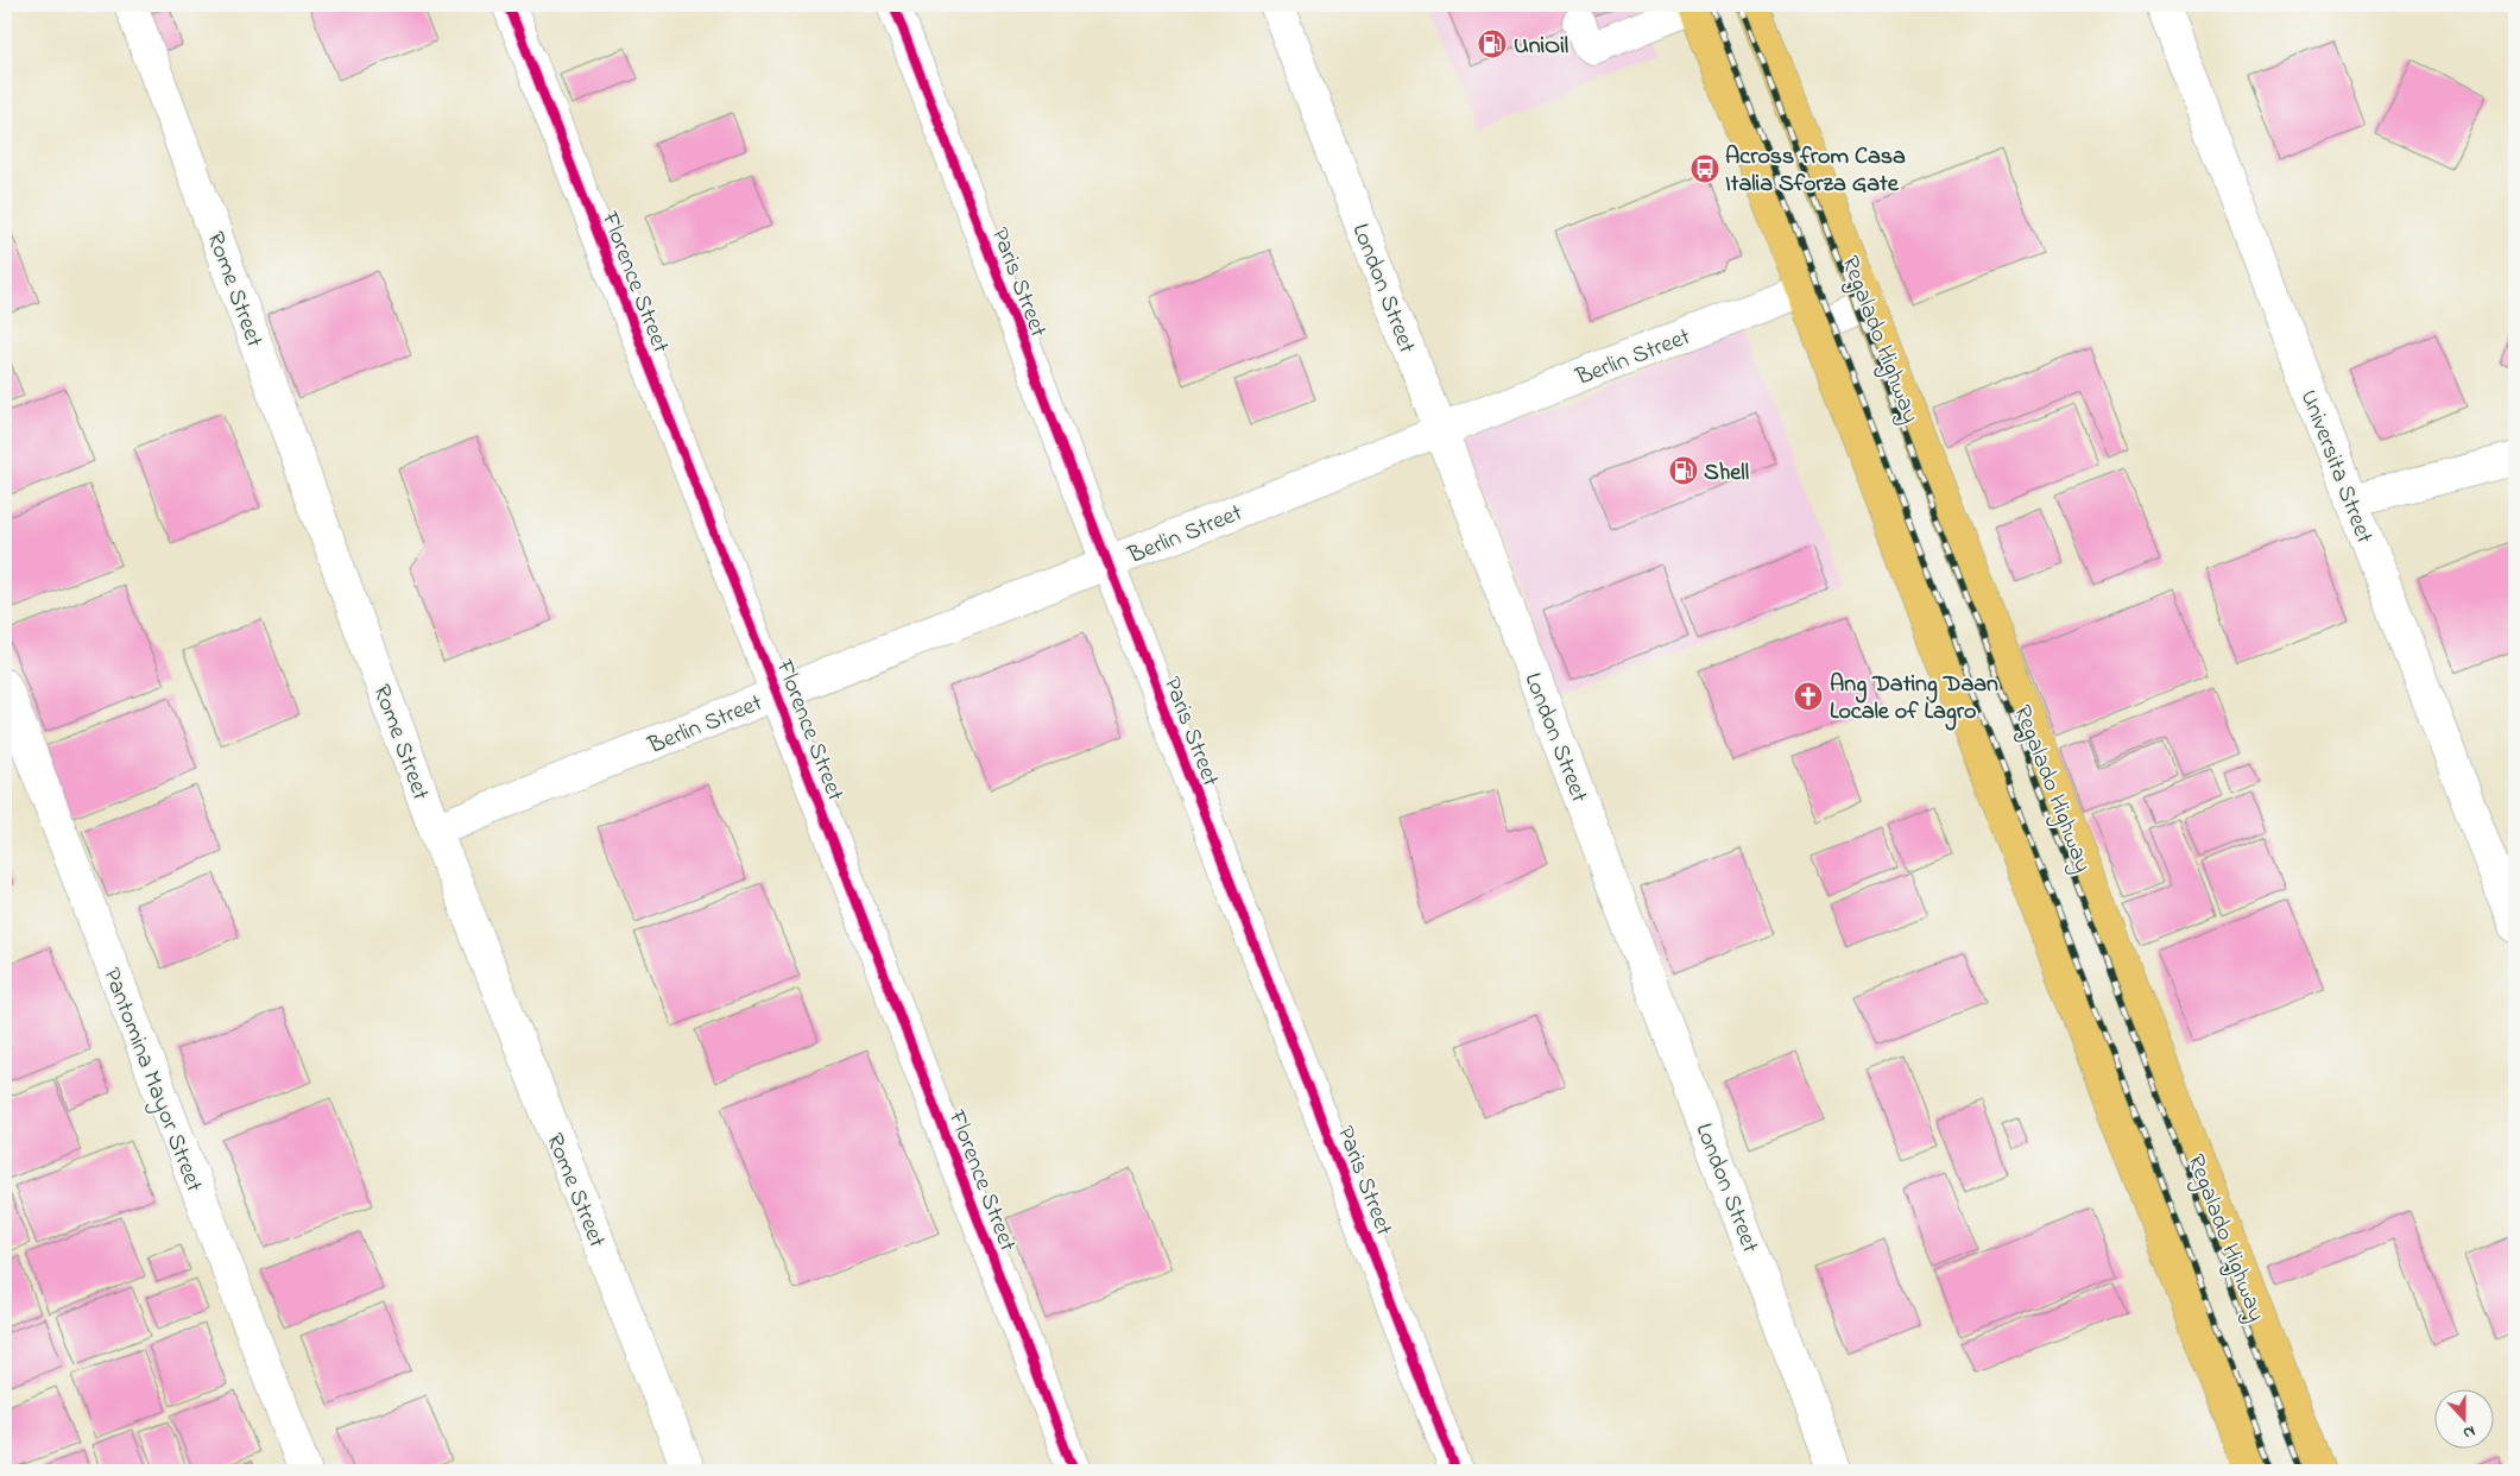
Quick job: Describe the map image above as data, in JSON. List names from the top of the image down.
{
  "streets": {
    "main road": ["Regalado Highway"],
    "street": [
      "Florence Street",
      "Paris Street",
      "London Street",
      "Rome Street",
      "Berlin Street",
      "Universita Street",
      "Pantomina Mayor Street"
    ]
  },
  "crossings": [
    ["Florence Street", "Berlin Street"],
    ["Paris Street", "Berlin Street"],
    ["London Street", "Berlin Street"],
    ["Rome Street", "Berlin Street"]
  ],
  "places": {
    "fuel station": ["UniOil", "Shell"],
    "bus stop": ["Across from Casa Italia Sforza Gate"],
    "church": ["Ang Dating Daan Locale of Lagro"]
  },
  "north": "bottom"
}
